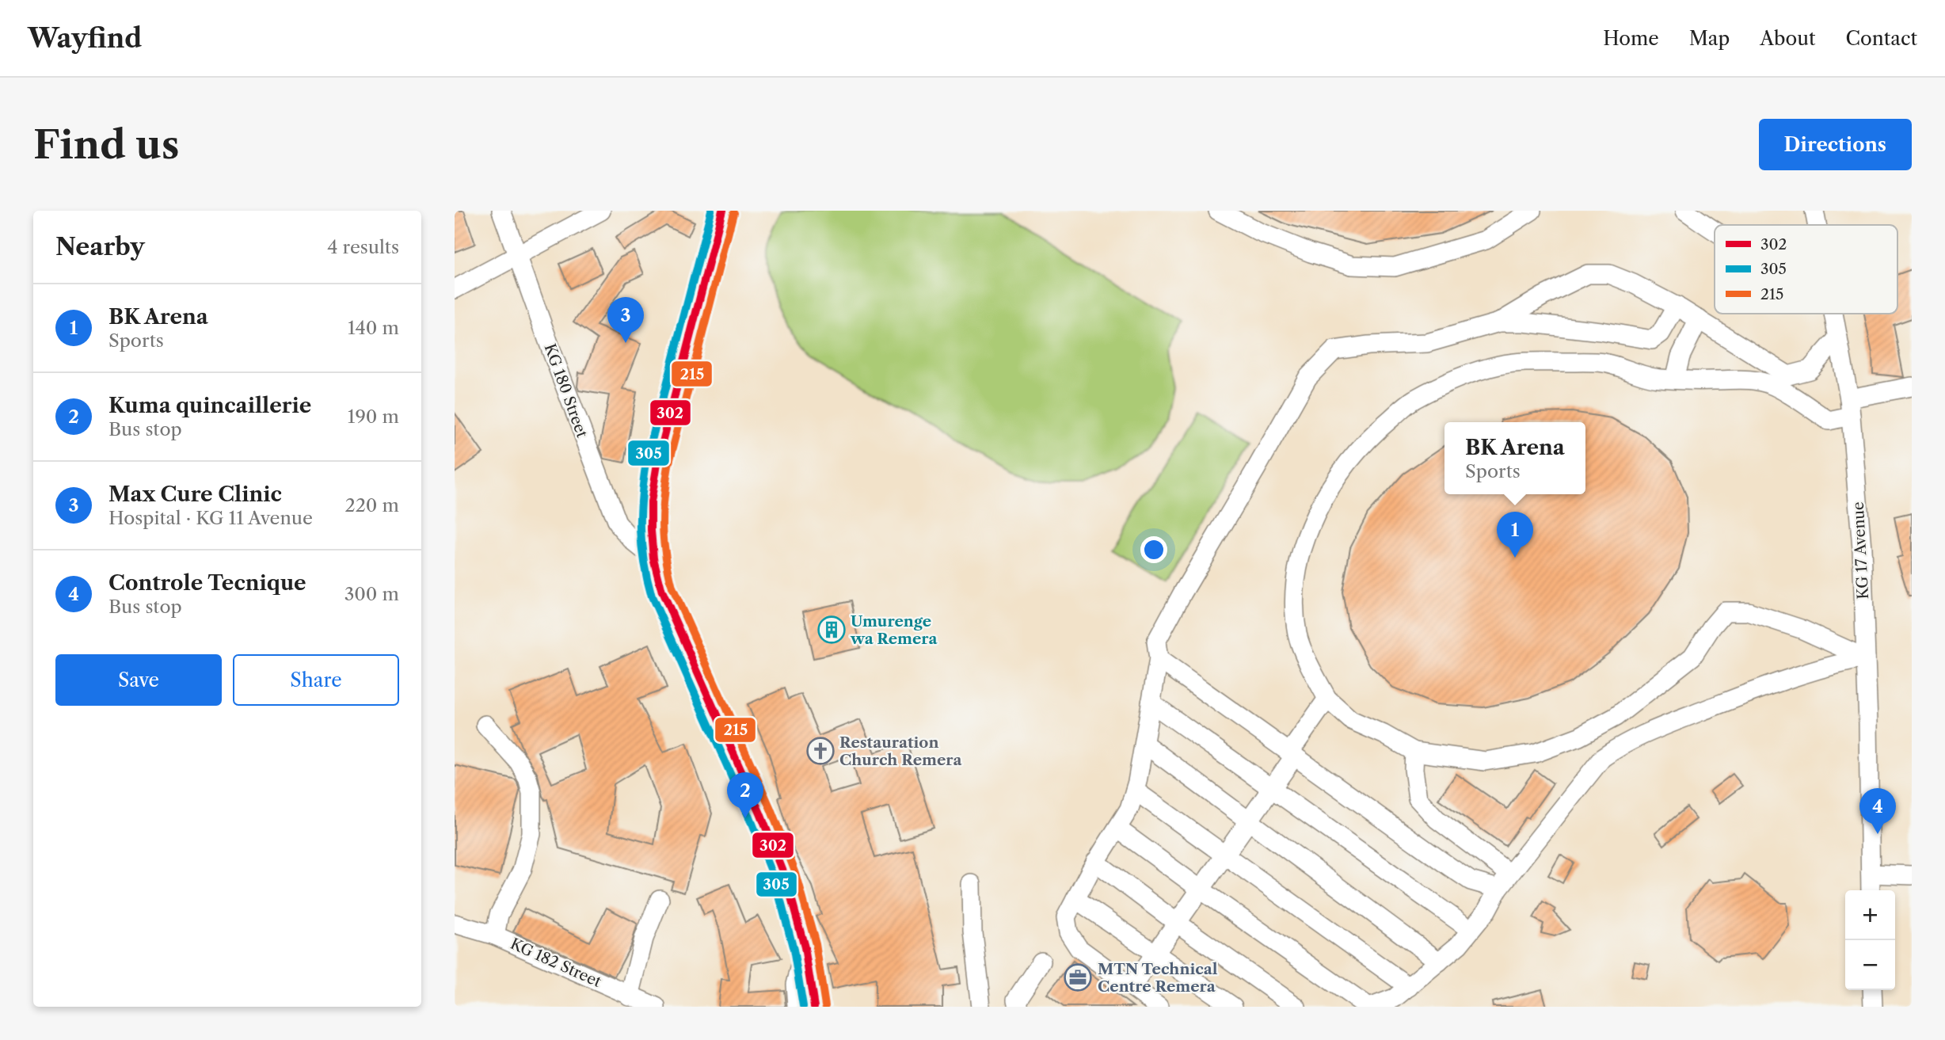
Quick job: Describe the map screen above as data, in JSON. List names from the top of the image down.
{
  "streets": {
    "street": ["KG 180 Street", "KG 17 Avenue", "KG 182 Street"]
  },
  "places": {
    "building": ["Umurenge wa Remera"],
    "church": ["Restauration Church Remera"],
    "office": ["MTN Technical Centre Remera"]
  },
  "lines": ["transit line 302", "transit line 305", "transit line 215"],
  "legend": ["302", "305", "215"],
  "page": {
    "header": "Wayfind",
    "nav": [
      "Home",
      "Map",
      "About",
      "Contact"
    ],
    "buttons": [
      "Directions",
      ["Save", "Share"]
    ],
    "title": "Find us",
    "heading": ["Nearby", "4 results"],
    "list": [
      {
        "mark": "1",
        "name": "BK Arena",
        "note": "Sports",
        "value": "140 m"
      },
      {
        "mark": "2",
        "name": "Kuma quincaillerie",
        "note": "Bus stop",
        "value": "190 m"
      },
      {
        "mark": "3",
        "name": "Max Cure Clinic",
        "note": "Hospital · KG 11 Avenue",
        "value": "220 m"
      },
      {
        "mark": "4",
        "name": "Controle Tecnique",
        "note": "Bus stop",
        "value": "300 m"
      }
    ],
    "pins": [
      "3",
      "1",
      "2",
      "4"
    ],
    "popup": ["BK Arena", "Sports"],
    "map_buttons": ["+", "−"]
  }
}
